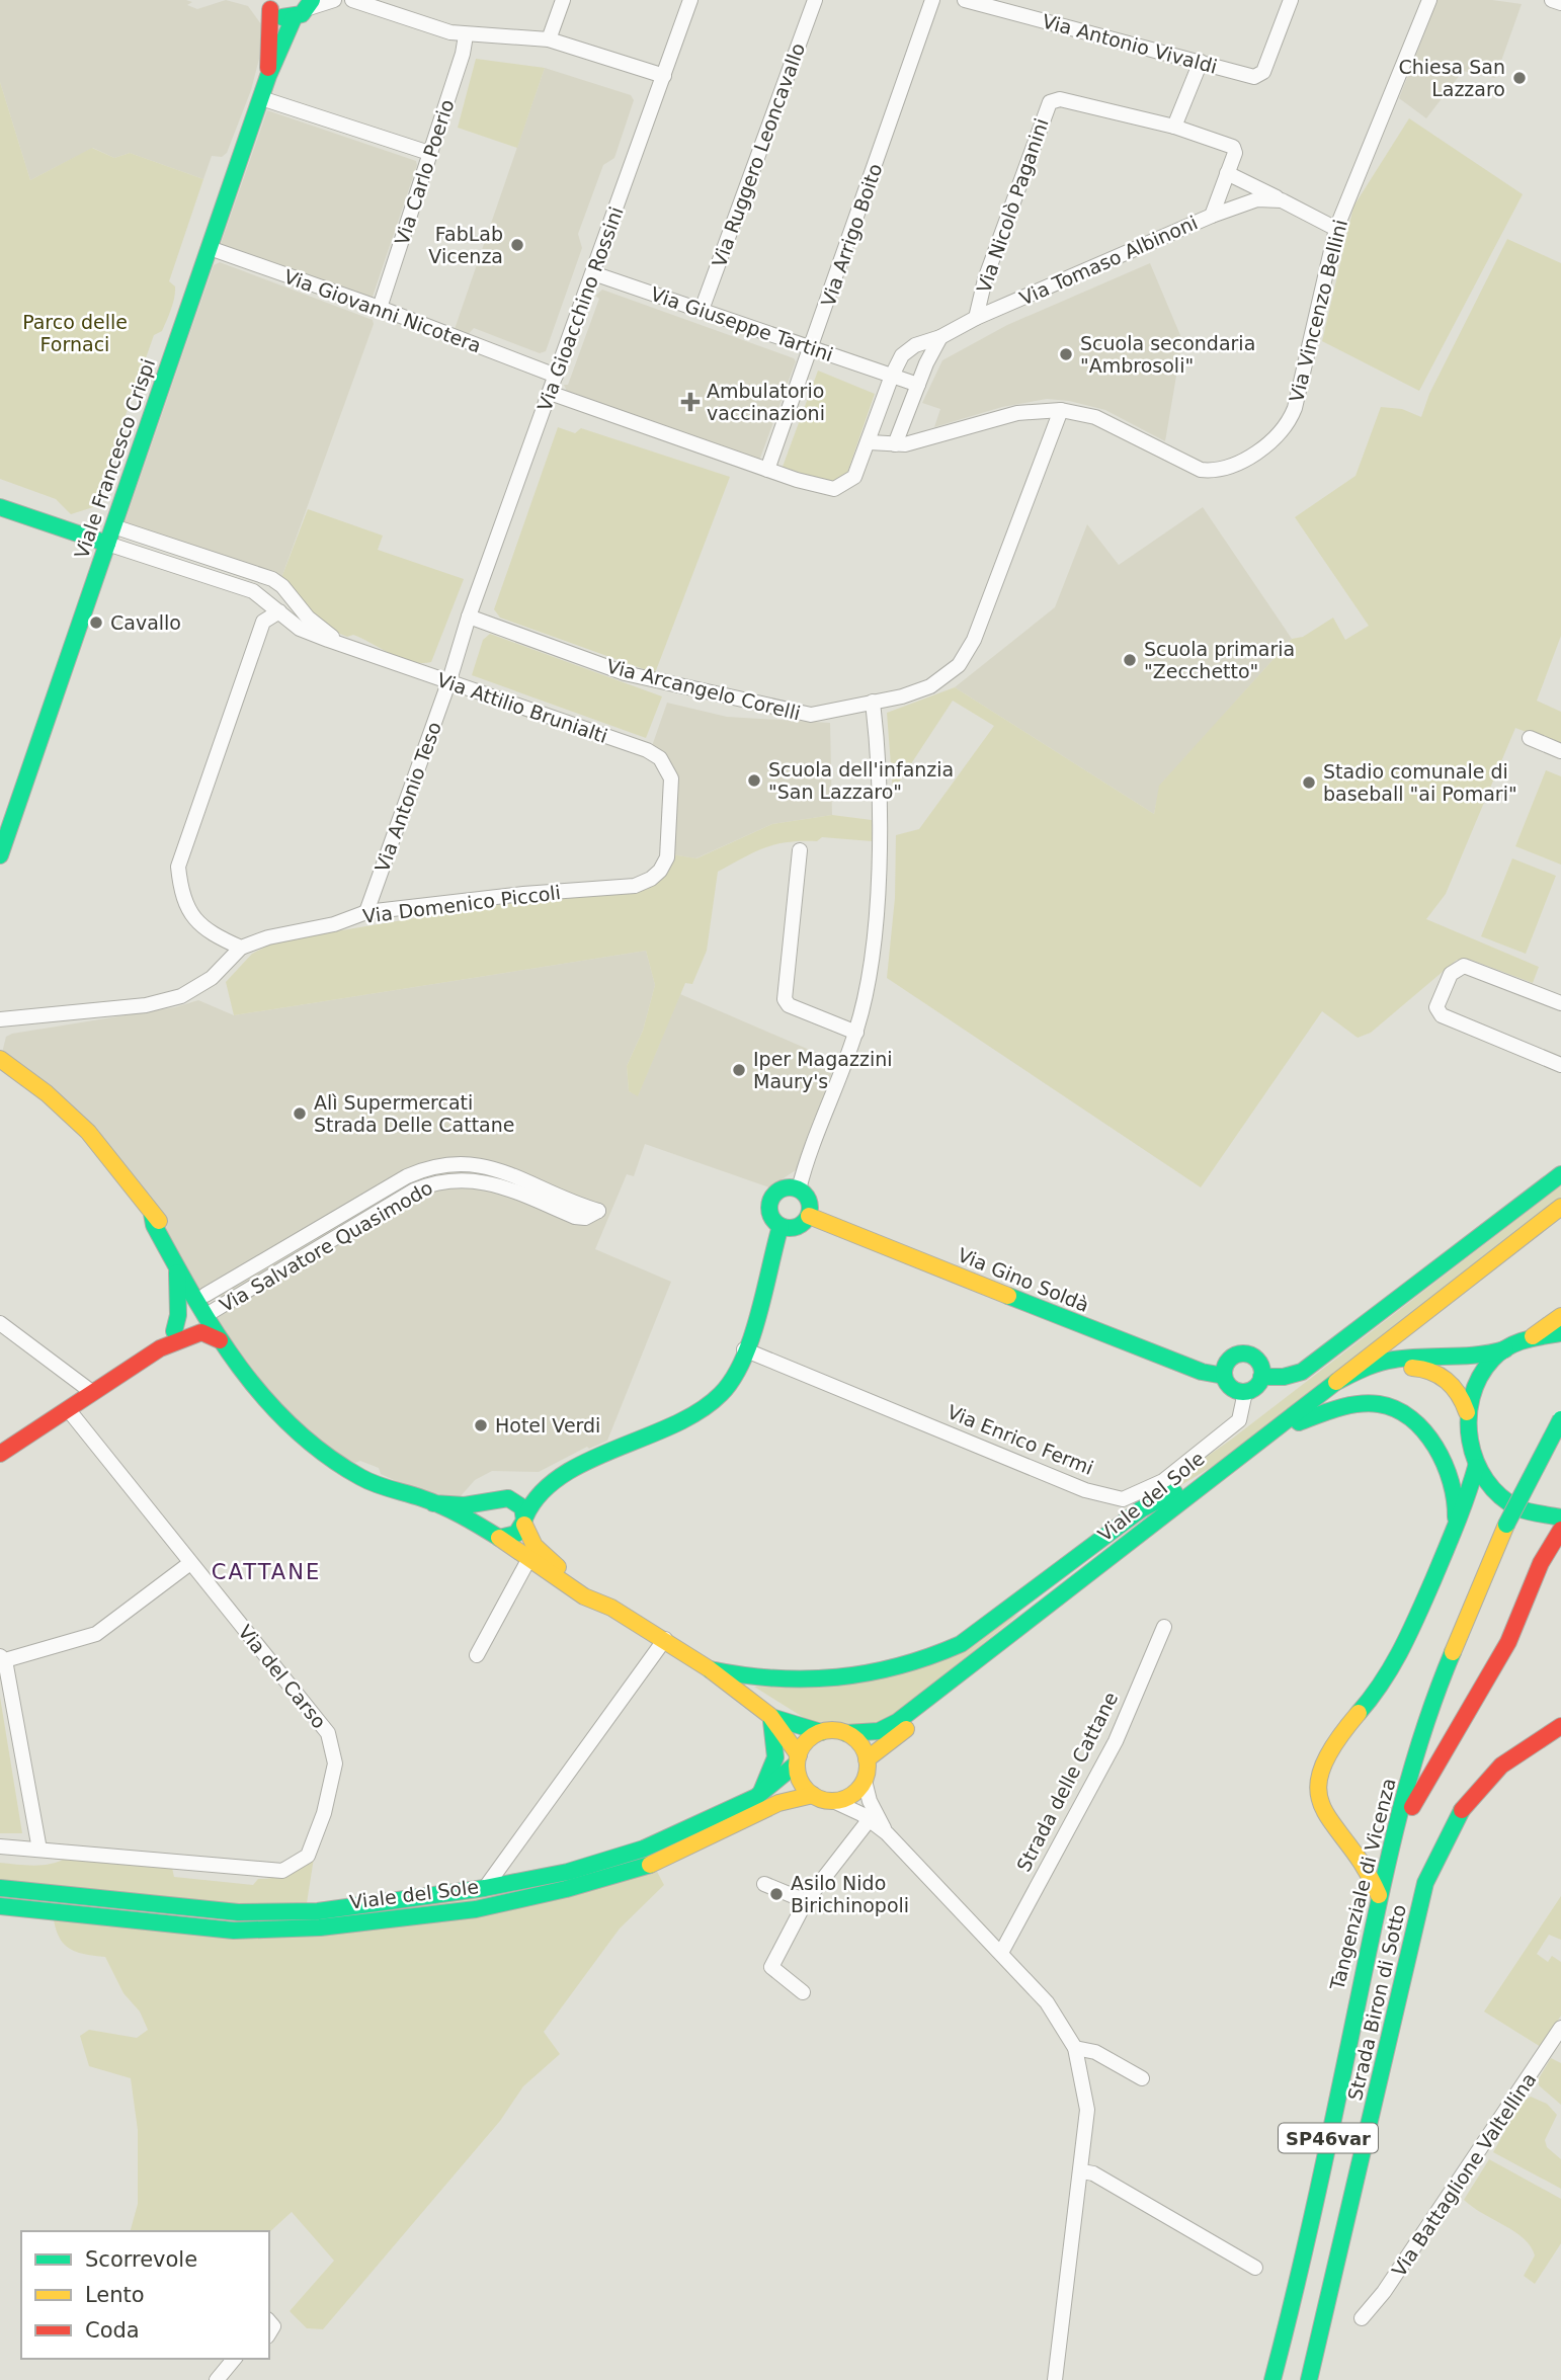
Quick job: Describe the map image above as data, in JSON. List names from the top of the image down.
{
  "streets": {
    "main road": [
      "Viale Francesco Crispi",
      "Via Gino Soldà",
      "Via Enrico Fermi",
      "Viale del Sole",
      "Tangenziale di Vicenza",
      "Strada Biron di Sotto",
      "SP46var"
    ],
    "street": [
      "Via Antonio Vivaldi",
      "Via Ruggero Leoncavallo",
      "Via Carlo Poerio",
      "Via Nicolò Paganini",
      "Via Arrigo Boito",
      "Via Tomaso Albinoni",
      "Via Gioacchino Rossini",
      "Via Giovanni Nicotera",
      "Via Vincenzo Bellini",
      "Via Giuseppe Tartini",
      "Via Arcangelo Corelli",
      "Via Attilio Brunialti",
      "Via Antonio Teso",
      "Via Domenico Piccoli",
      "Via Salvatore Quasimodo",
      "Via del Carso",
      "Strada delle Cattane",
      "Via Battaglione Valtellina"
    ]
  },
  "crossings": [
    ["Via Ruggero Leoncavallo", "Via Giuseppe Tartini"],
    ["Via Carlo Poerio", "Via Giovanni Nicotera"],
    ["Via Nicolò Paganini", "Via Tomaso Albinoni"],
    ["Via Arrigo Boito", "Via Tomaso Albinoni"],
    ["Via Arrigo Boito", "Via Giuseppe Tartini"],
    ["Via Tomaso Albinoni", "Via Gioacchino Rossini"],
    ["Via Tomaso Albinoni", "Via Giuseppe Tartini"],
    ["Via Gioacchino Rossini", "Via Giovanni Nicotera"],
    ["Via Gioacchino Rossini", "Via Giuseppe Tartini"],
    ["Via Gioacchino Rossini", "Via Arcangelo Corelli"],
    ["Via Gioacchino Rossini", "Via Attilio Brunialti"],
    ["Via Gioacchino Rossini", "Via Antonio Teso"],
    ["Via Giovanni Nicotera", "Viale Francesco Crispi"],
    ["Via Vincenzo Bellini", "Via Arcangelo Corelli"],
    ["Viale Francesco Crispi", "Via Attilio Brunialti"],
    ["Via Attilio Brunialti", "Via Antonio Teso"],
    ["Via Attilio Brunialti", "Via Domenico Piccoli"],
    ["Via Antonio Teso", "Via Domenico Piccoli"],
    ["Via Gino Soldà", "Via Enrico Fermi"]
  ],
  "districts": ["CATTANE"],
  "parks": ["Parco delle Fornaci"],
  "places": {
    "other": [
      "Chiesa San Lazzaro",
      "FabLab Vicenza",
      "Scuola secondaria \"Ambrosoli\"",
      "Cavallo",
      "Scuola primaria \"Zecchetto\"",
      "Scuola dell'infanzia \"San Lazzaro\"",
      "Stadio comunale di baseball \"ai Pomari\"",
      "Iper Magazzini Maury's",
      "Alì Supermercati Strada Delle Cattane",
      "Hotel Verdi",
      "Asilo Nido Birichinopoli"
    ],
    "health": ["Ambulatorio vaccinazioni"]
  },
  "legend": ["Scorrevole", "Lento", "Coda"]
}
